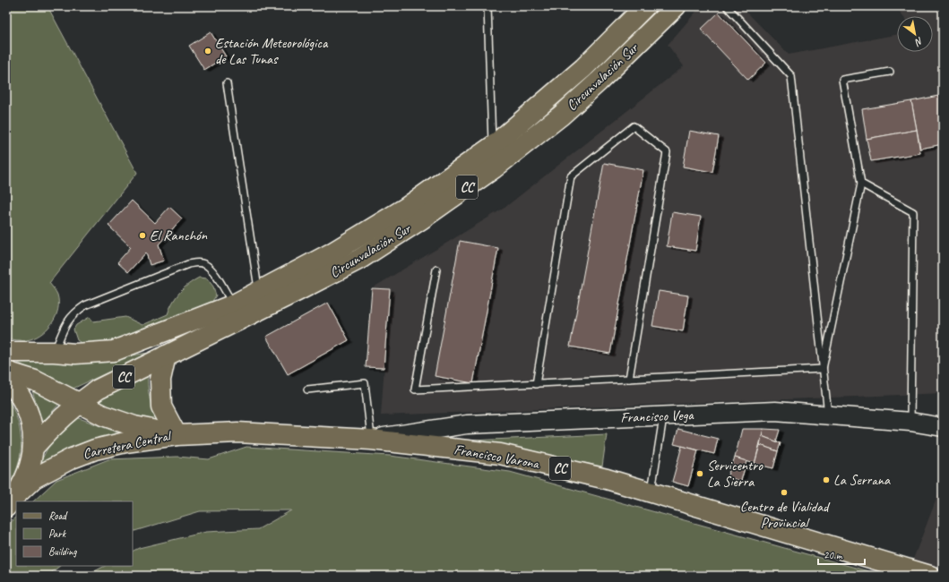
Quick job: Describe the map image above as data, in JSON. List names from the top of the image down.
{
  "streets": {
    "main road": [
      "Circunvalación Sur",
      "CC",
      "Carretera Central",
      "Francisco Varona"
    ],
    "street": ["Francisco Vega"]
  },
  "crossings": [
    ["Circunvalación Sur", "Carretera Central"],
    ["Francisco Vega", "Francisco Varona"],
    ["Carretera Central", "Francisco Varona"]
  ],
  "places": [
    "Estación Meteorológica de Las Tunas",
    "El Ranchón",
    "Servicentro La Sierra",
    "La Serrana",
    "Centro de Vialidad Provincial"
  ],
  "legend": ["Road", "Park", "Building"],
  "scale_bar": "20 m",
  "north": "bottom right"
}
